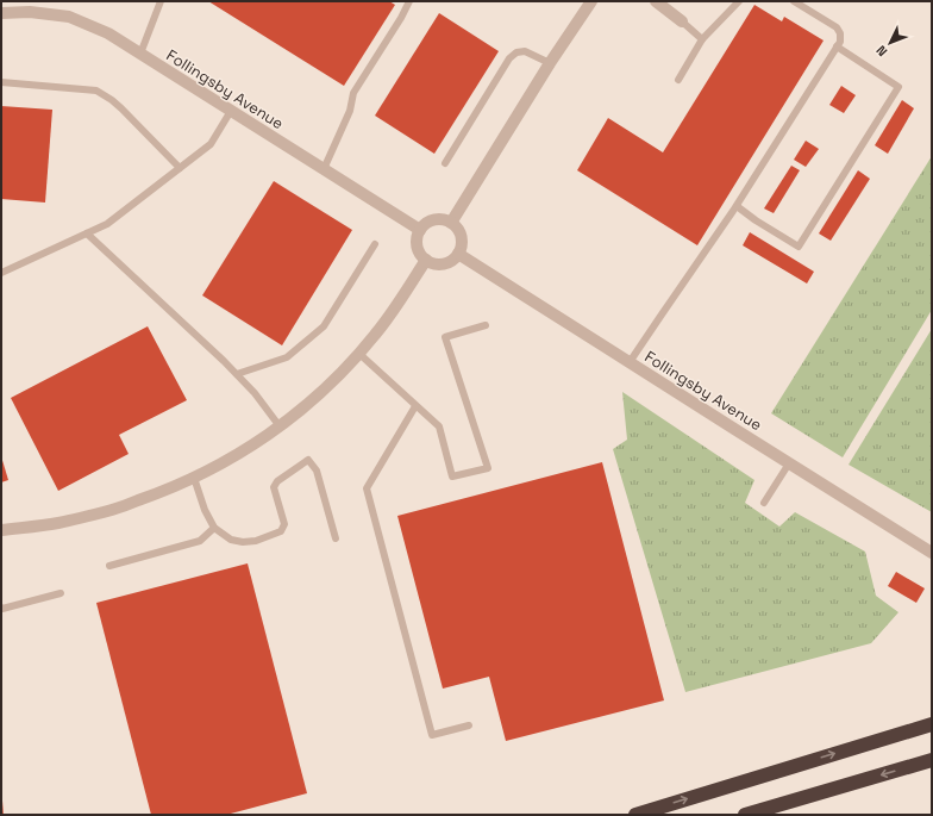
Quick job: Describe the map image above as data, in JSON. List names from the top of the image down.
{
  "streets": {
    "street": ["Follingsby Avenue"]
  },
  "north": "bottom left"
}
